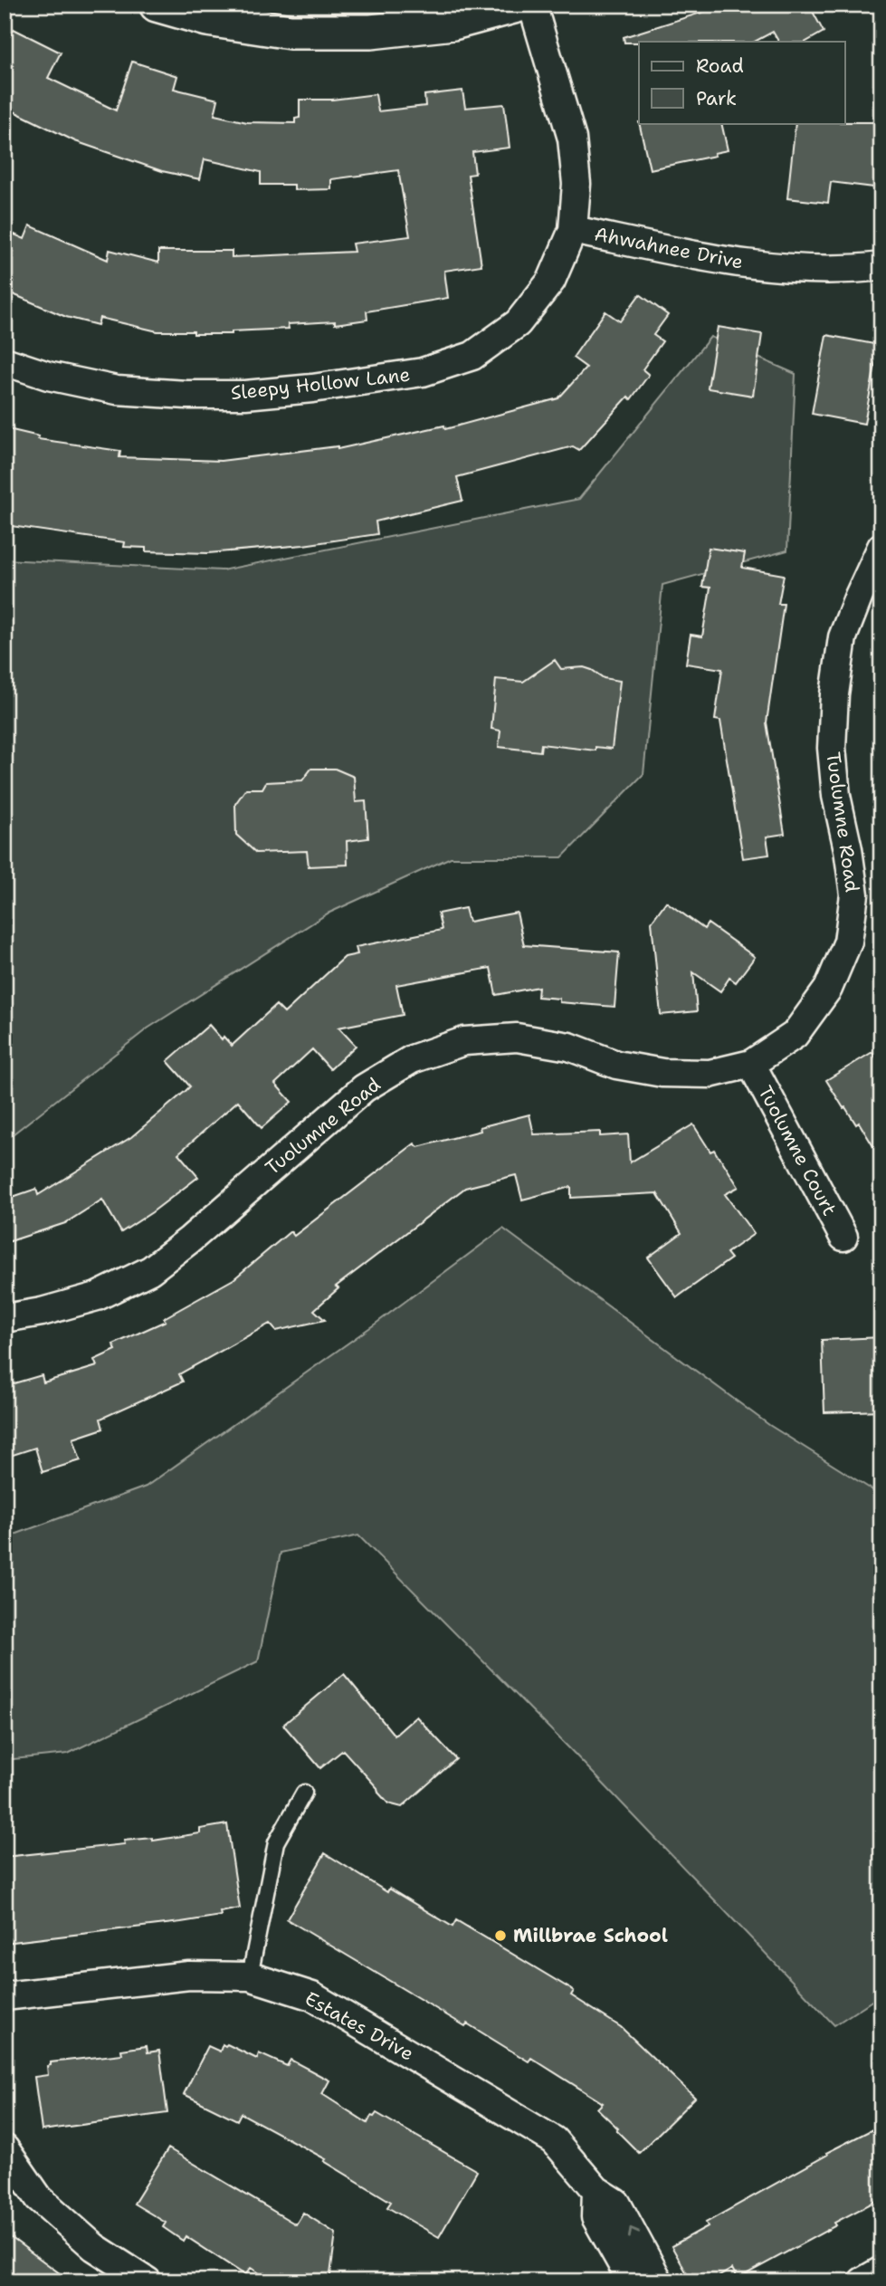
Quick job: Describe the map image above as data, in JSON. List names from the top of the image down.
{
  "streets": {
    "street": [
      "Ahwahnee Drive",
      "Sleepy Hollow Lane",
      "Tuolumne Road",
      "Tuolumne Court",
      "Estates Drive"
    ]
  },
  "crossings": [
    ["Ahwahnee Drive", "Sleepy Hollow Lane"],
    ["Tuolumne Road", "Tuolumne Court"]
  ],
  "places": ["Millbrae School"],
  "legend": ["Road", "Park"]
}
